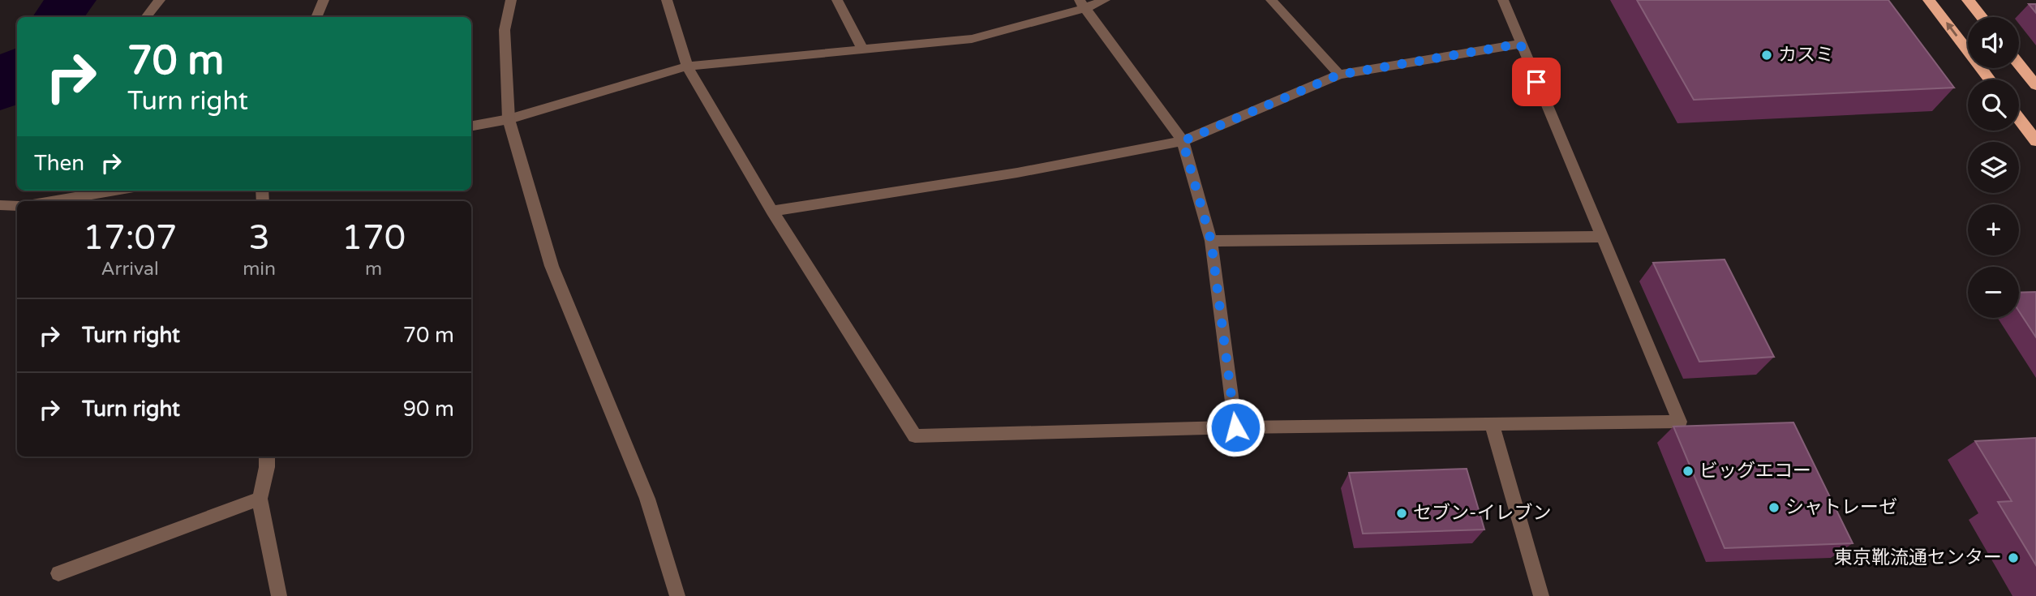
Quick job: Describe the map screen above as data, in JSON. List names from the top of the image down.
{
  "places": [
    "カスミ",
    "ビッグエコー",
    "シャトレーゼ",
    "セブン-イレブン",
    "東京靴流通センター"
  ],
  "page": {
    "map_buttons": ["+", "−"],
    "turn": ["70 m", "Turn right"],
    "then": "Then",
    "eta": [
      "17:07",
      "Arrival",
      "3",
      "min",
      "170",
      "m"
    ],
    "list": [
      {
        "name": "Turn right",
        "value": "70 m"
      },
      {
        "name": "Turn right",
        "value": "90 m"
      }
    ]
  }
}
